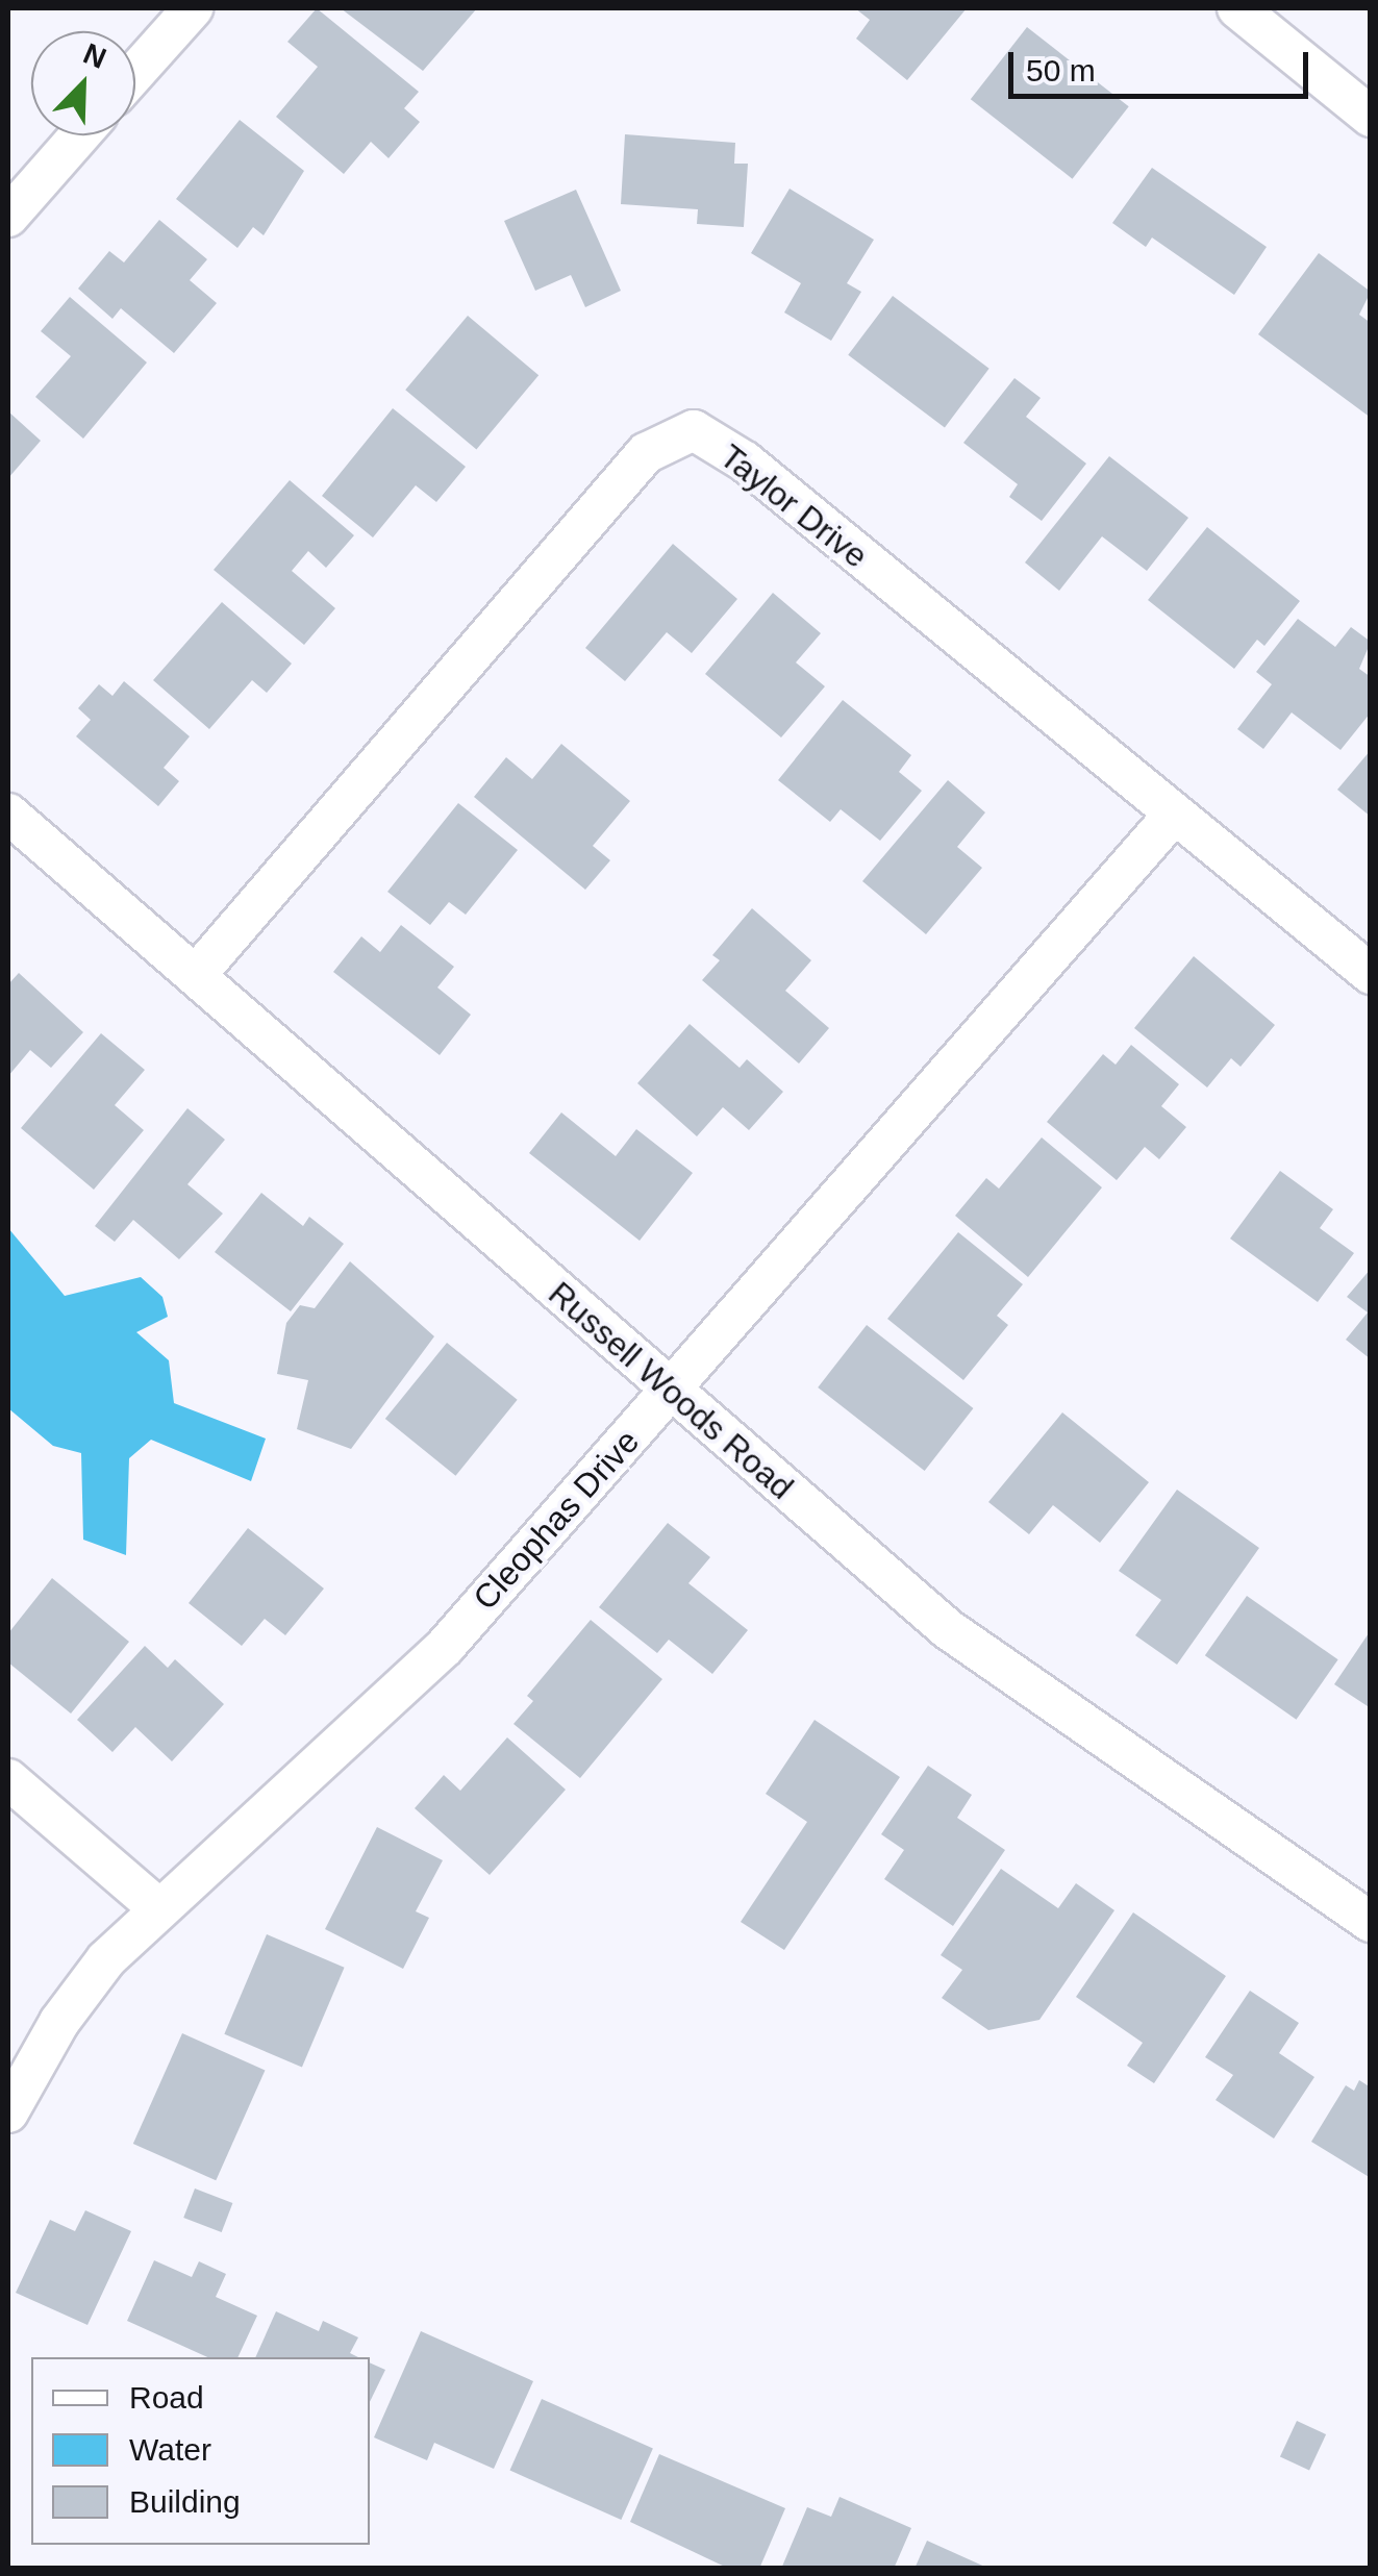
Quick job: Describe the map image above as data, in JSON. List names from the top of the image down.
{
  "streets": {
    "street": ["Taylor Drive", "Russell Woods Road", "Cleophas Drive"]
  },
  "crossings": [
    ["Taylor Drive", "Russell Woods Road"],
    ["Taylor Drive", "Cleophas Drive"],
    ["Russell Woods Road", "Cleophas Drive"]
  ],
  "legend": ["Road", "Water", "Building"],
  "scale_bar": "50 m",
  "north": "top right"
}
